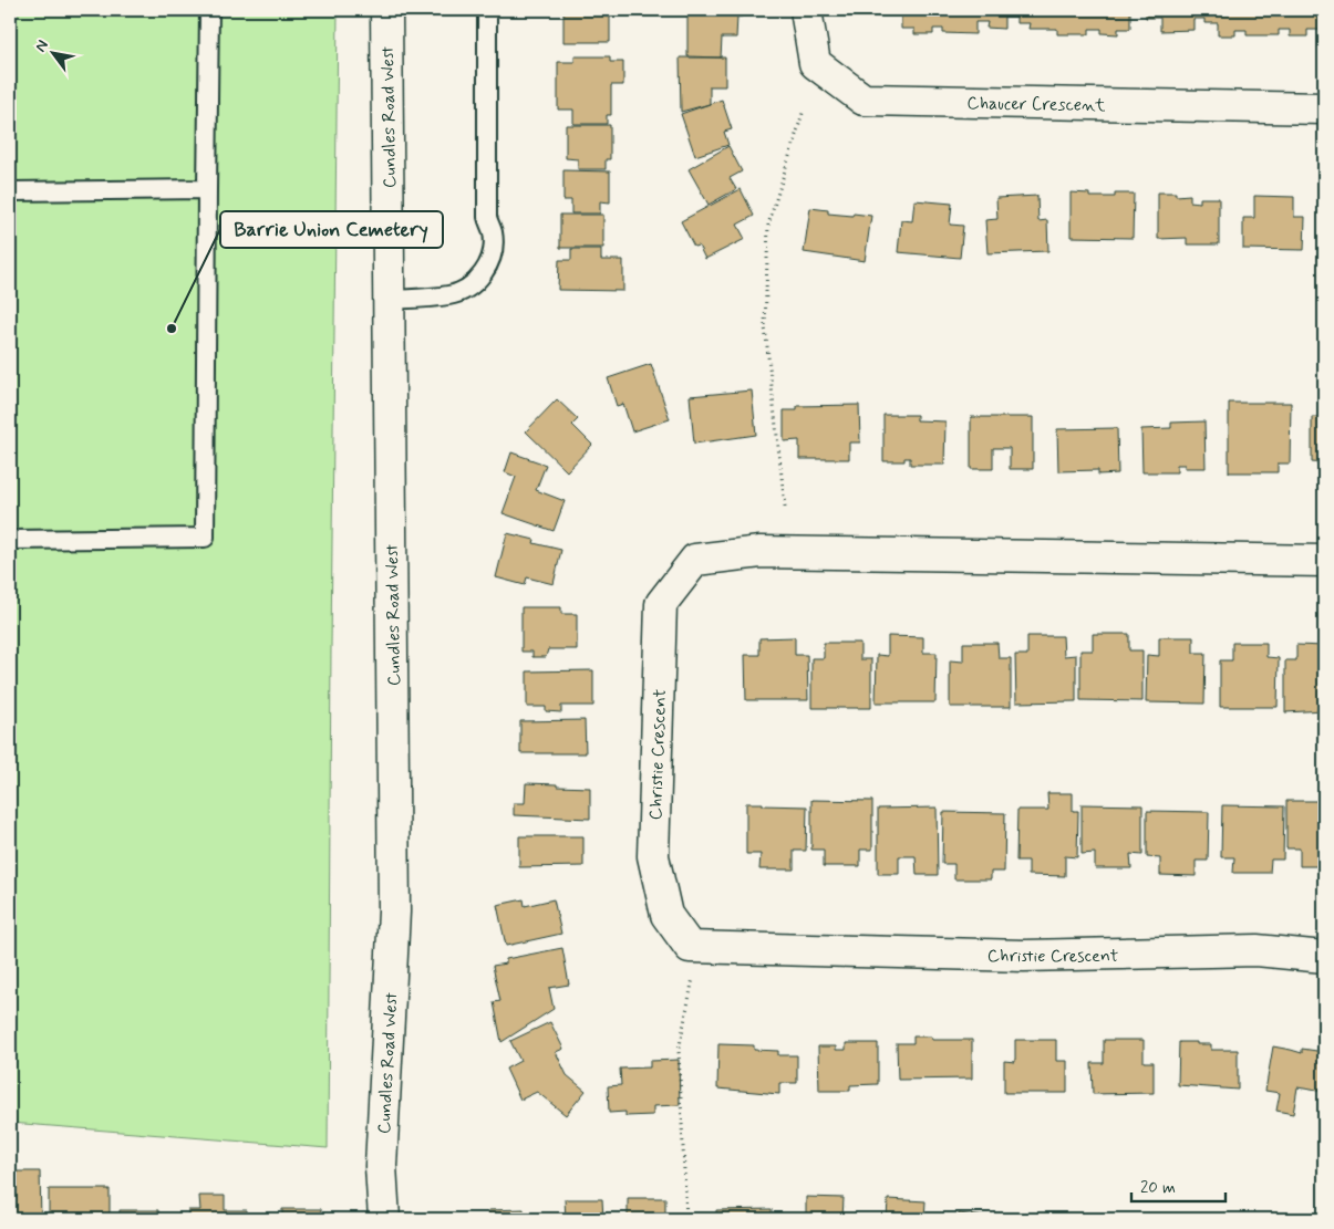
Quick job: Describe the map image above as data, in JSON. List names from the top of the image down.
{
  "streets": {
    "street": ["Chaucer Crescent", "Cundles Road West", "Christie Crescent"]
  },
  "places": ["Barrie Union Cemetery"],
  "scale_bar": "20 m",
  "north": "top left"
}
